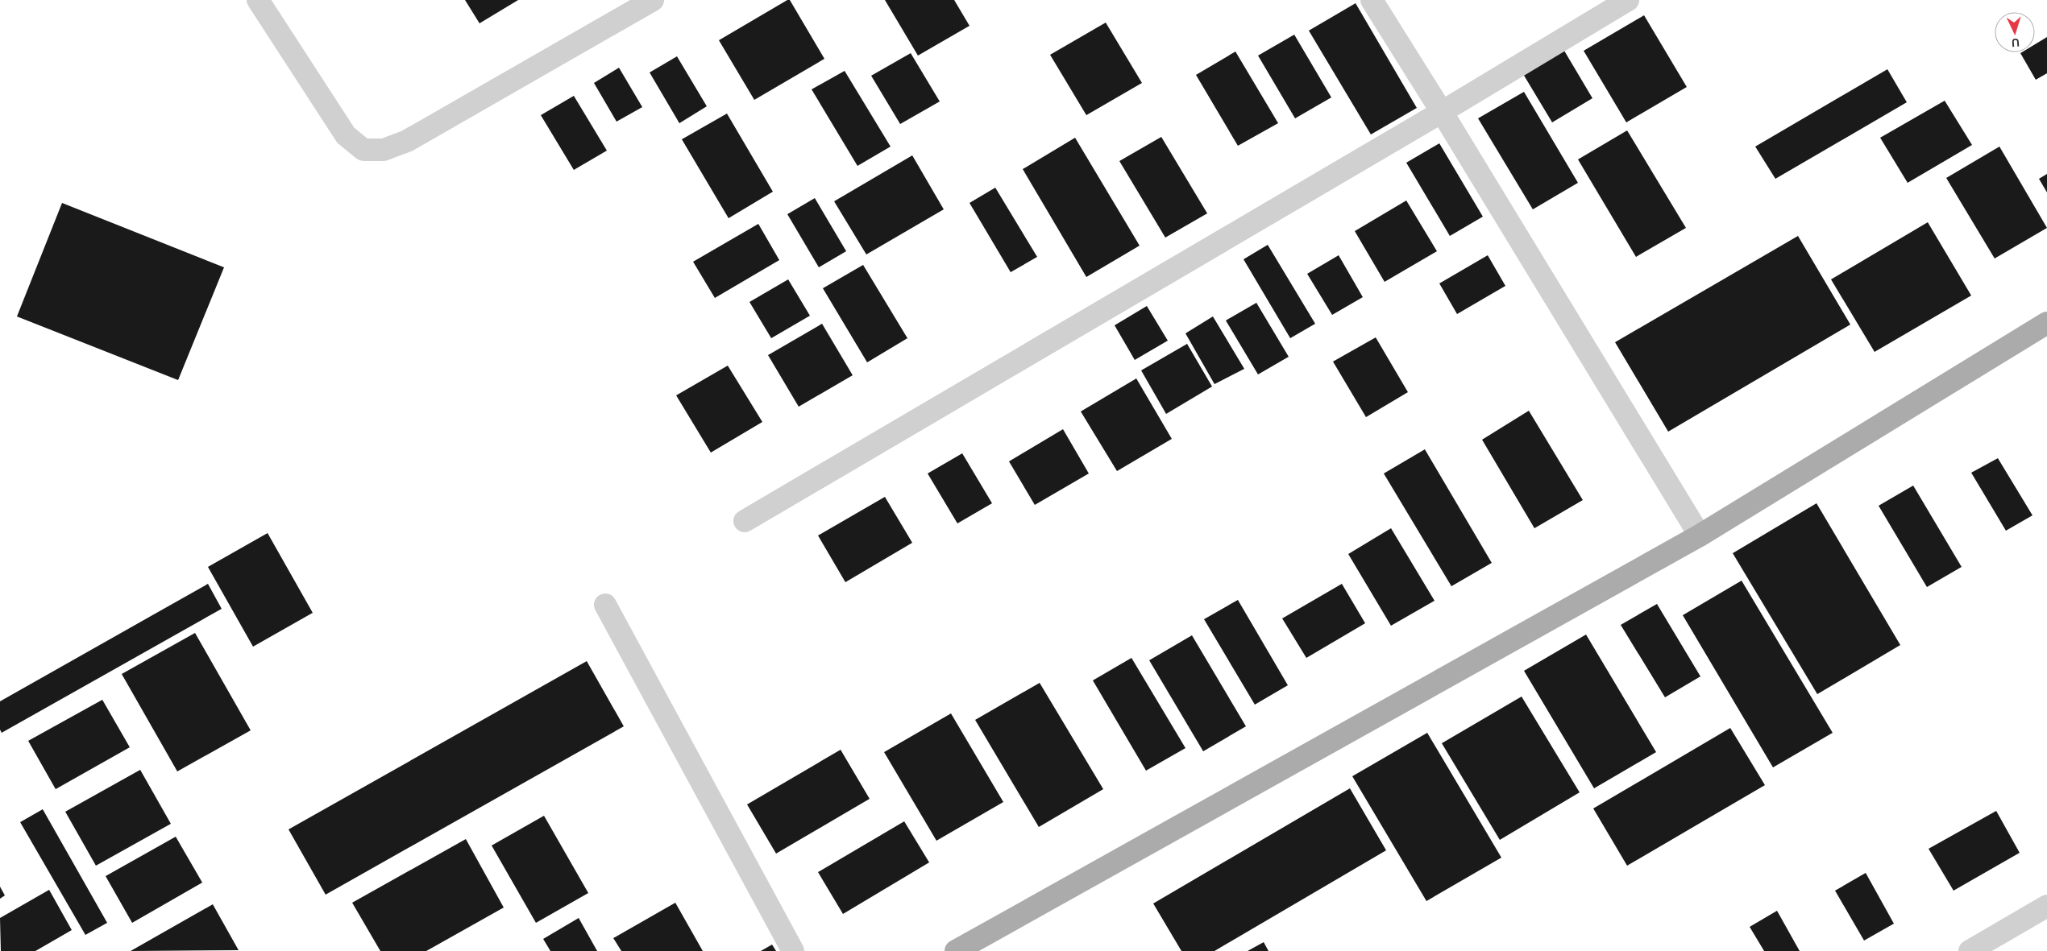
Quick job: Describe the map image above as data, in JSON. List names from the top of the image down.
{
  "north": "bottom"
}
